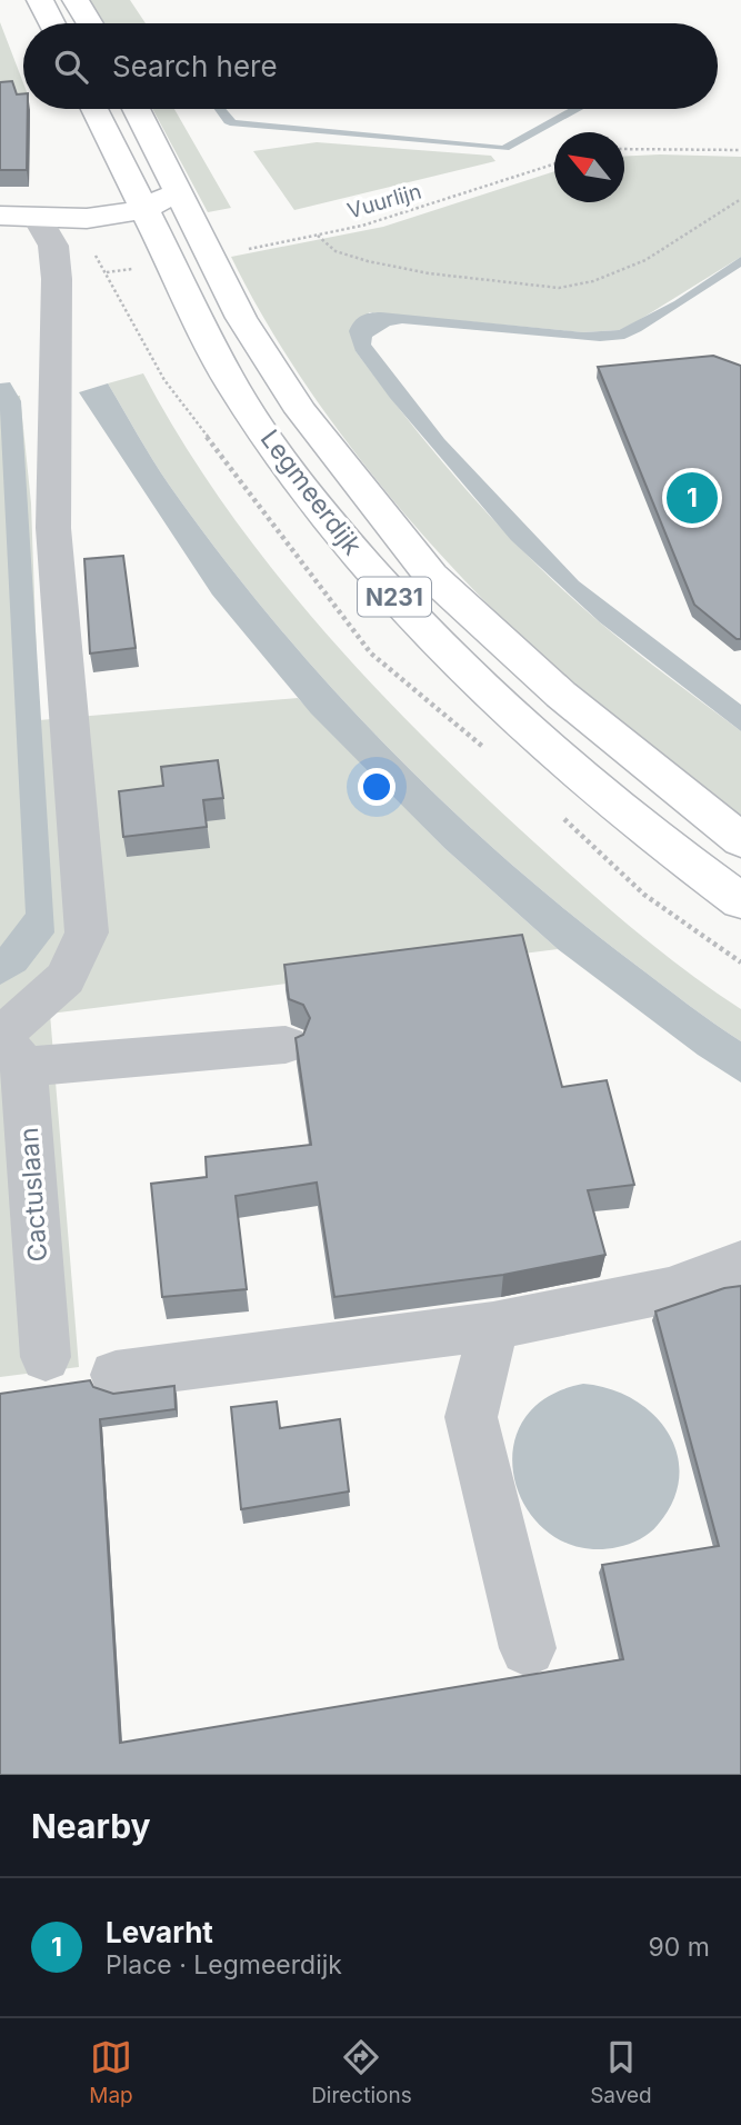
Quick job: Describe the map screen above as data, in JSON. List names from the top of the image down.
{
  "streets": {
    "main road": ["Legmeerdijk", "N231"],
    "street": ["Cactuslaan"],
    "path": ["Vuurlijn"]
  },
  "crossings": [
    ["Vuurlijn", "Legmeerdijk"]
  ],
  "north": "top left",
  "page": {
    "search": "Search here",
    "pins": "1",
    "heading": "Nearby",
    "list": [
      {
        "mark": "1",
        "name": "Levarht",
        "note": "Place · Legmeerdijk",
        "value": "90 m"
      }
    ],
    "nav": ["Map", "Directions", "Saved"]
  }
}
